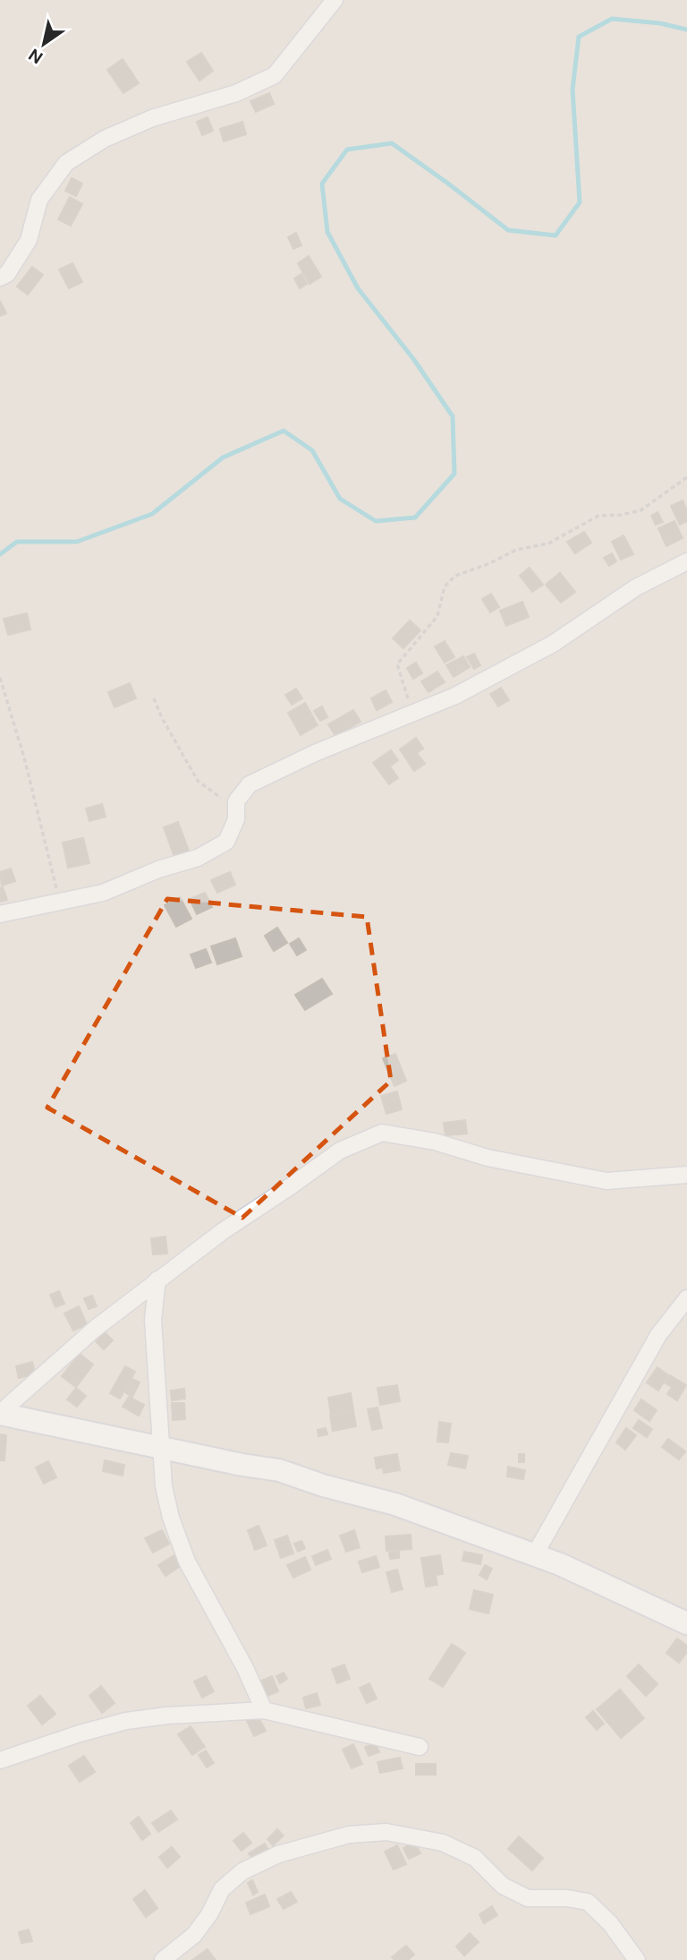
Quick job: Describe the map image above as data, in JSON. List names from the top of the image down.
{
  "north": "bottom left"
}
